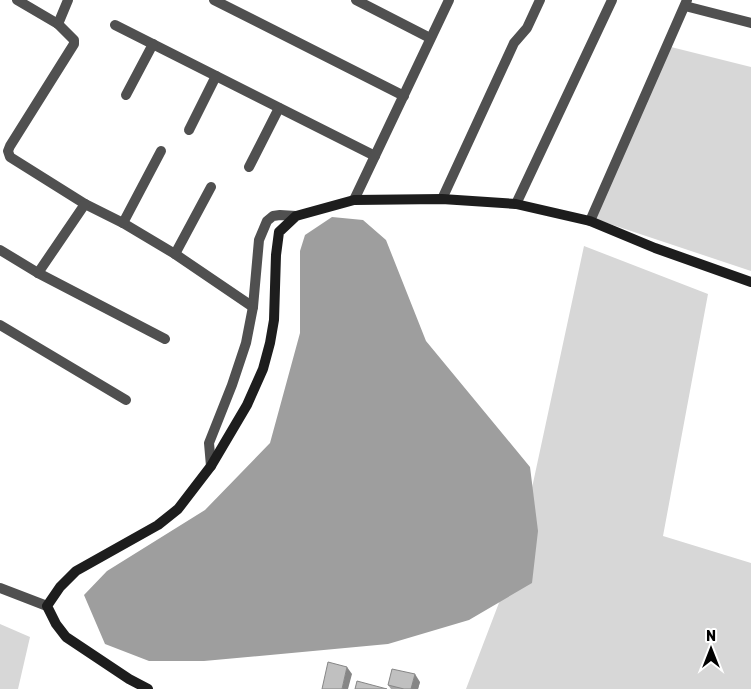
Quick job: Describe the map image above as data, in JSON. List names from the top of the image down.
{
  "north": "top"
}
